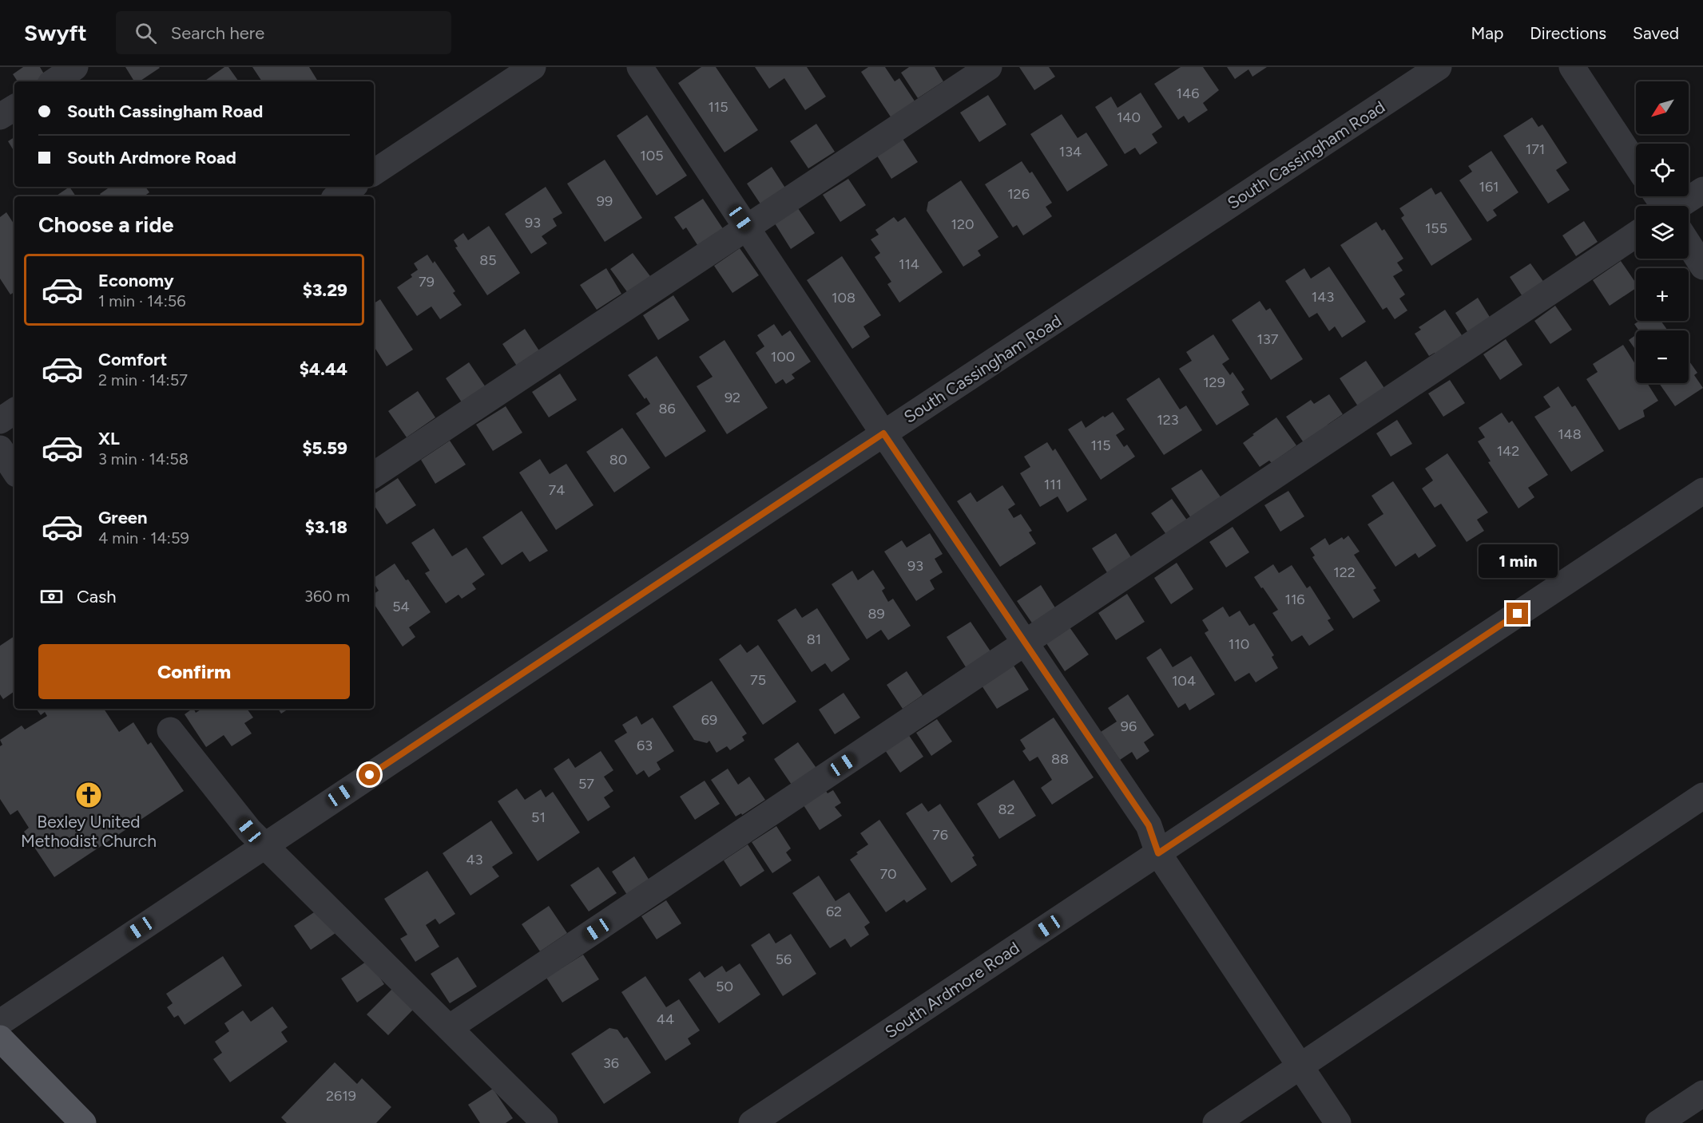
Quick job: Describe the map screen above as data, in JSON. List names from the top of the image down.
{
  "streets": {
    "street": ["South Cassingham Road", "South Ardmore Road"]
  },
  "places": {
    "church": ["Bexley United Methodist Church"]
  },
  "house_numbers": [
    "146",
    "115",
    "140",
    "171",
    "134",
    "105",
    "161",
    "126",
    "99",
    "93",
    "120",
    "155",
    "85",
    "114",
    "79",
    "143",
    "108",
    "137",
    "100",
    "129",
    "92",
    "86",
    "123",
    "148",
    "115",
    "142",
    "80",
    "111",
    "74",
    "93",
    "122",
    "116",
    "54",
    "89",
    "81",
    "110",
    "75",
    "104",
    "69",
    "96",
    "63",
    "88",
    "57",
    "82",
    "51",
    "76",
    "43",
    "70",
    "62",
    "56",
    "50",
    "44",
    "36",
    "2619"
  ],
  "north": "bottom left",
  "page": {
    "header": "Swyft",
    "search": "Search here",
    "nav": ["Map", "Directions", "Saved"],
    "map_buttons": ["+", "−"],
    "banner": ["South Cassingham Road", "South Ardmore Road"],
    "heading": "Choose a ride",
    "list": [
      {
        "name": "Economy",
        "note": "1 min · 14:56",
        "value": "$3.29"
      },
      {
        "name": "Comfort",
        "note": "2 min · 14:57",
        "value": "$4.44"
      },
      {
        "name": "XL",
        "note": "3 min · 14:58",
        "value": "$5.59"
      },
      {
        "name": "Green",
        "note": "4 min · 14:59",
        "value": "$3.18"
      }
    ],
    "bubble": "1 min",
    "pay": ["Cash", "360 m"],
    "buttons": "Confirm"
  }
}
